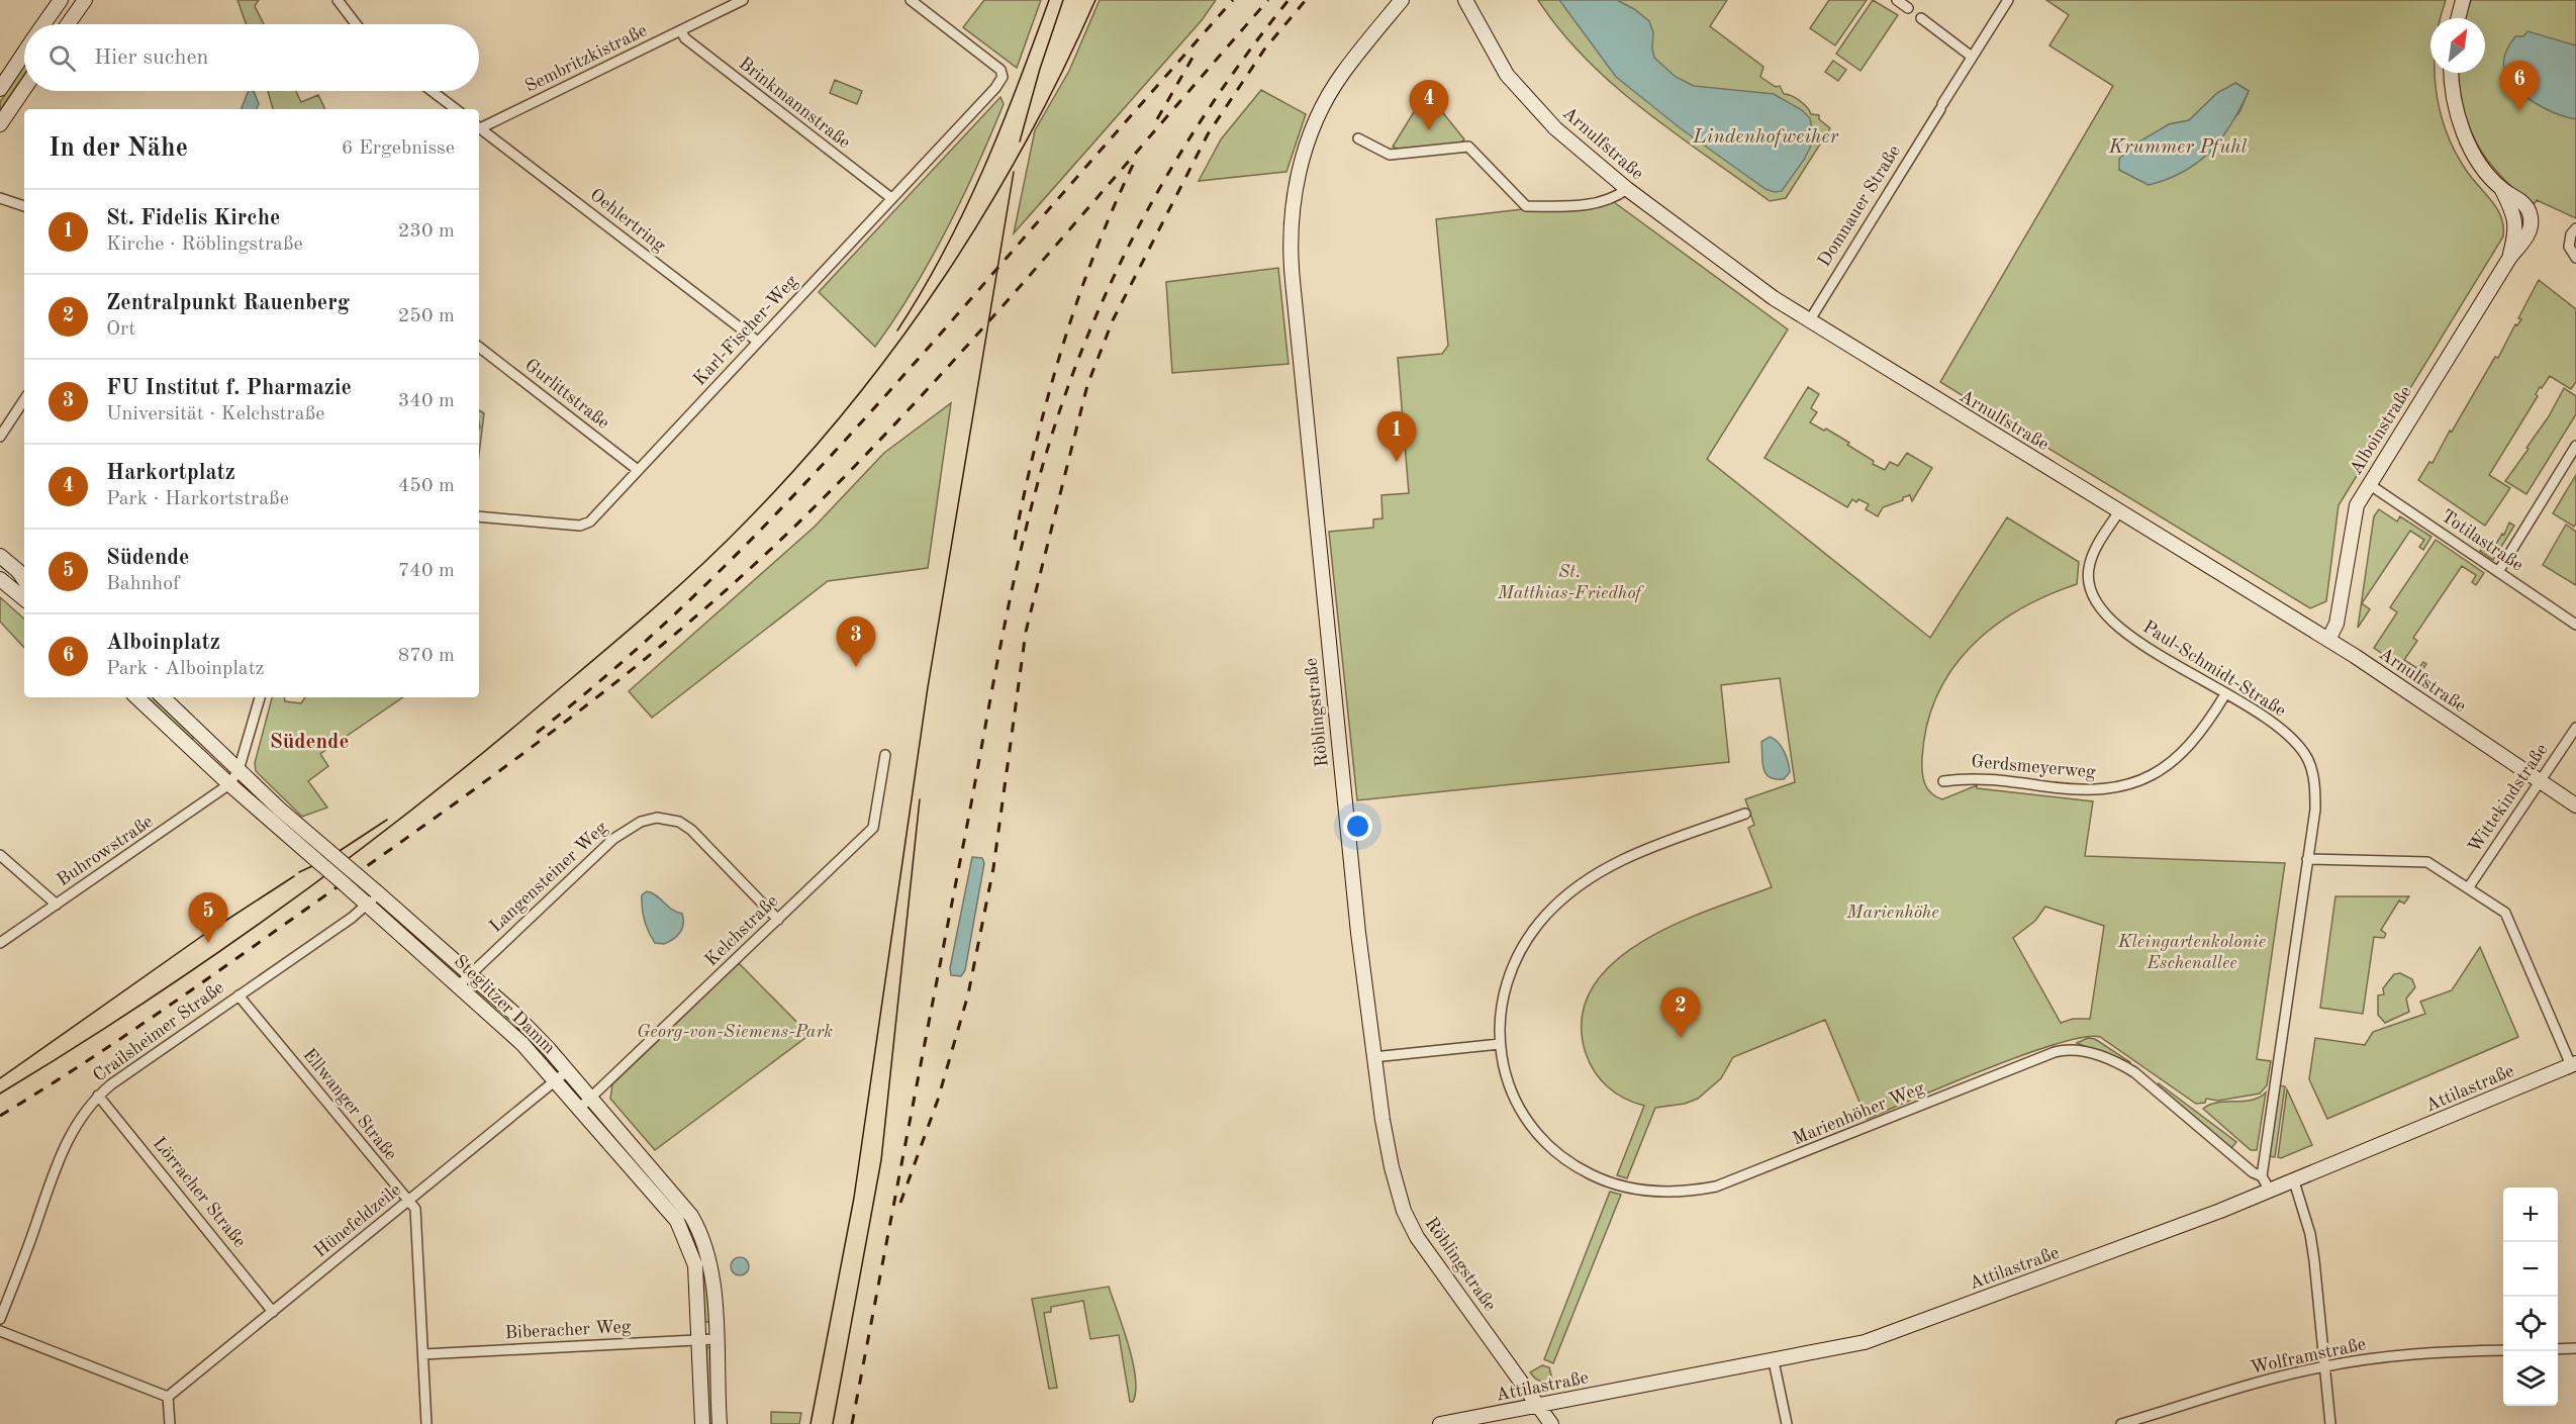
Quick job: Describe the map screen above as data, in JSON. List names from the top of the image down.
{
  "streets": {
    "main road": [
      "Arnulfstraße",
      "Alboinstraße",
      "Röblingstraße",
      "Steglitzer Damm",
      "Attilastraße"
    ],
    "street": [
      "Sembritzkistraße",
      "Brinkmannstraße",
      "Domnauer Straße",
      "Oehlertring",
      "Karl-Fischer-Weg",
      "Gurlittstraße",
      "Totilastraße",
      "Paul-Schmidt-Straße",
      "Gerdsmeyerweg",
      "Wittekindstraße",
      "Buhrowstraße",
      "Langensteiner Weg",
      "Kelchstraße",
      "Crailsheimer Straße",
      "Ellwanger Straße",
      "Marienhöher Weg",
      "Lörracher Straße",
      "Hünefeldzeile",
      "Biberacher Weg",
      "Wolframstraße"
    ]
  },
  "crossings": [
    ["Sembritzkistraße", "Brinkmannstraße"],
    ["Brinkmannstraße", "Karl-Fischer-Weg"],
    ["Arnulfstraße", "Domnauer Straße"],
    ["Arnulfstraße", "Alboinstraße"],
    ["Arnulfstraße", "Paul-Schmidt-Straße"],
    ["Arnulfstraße", "Wittekindstraße"],
    ["Oehlertring", "Karl-Fischer-Weg"],
    ["Karl-Fischer-Weg", "Gurlittstraße"],
    ["Alboinstraße", "Totilastraße"],
    ["Paul-Schmidt-Straße", "Gerdsmeyerweg"],
    ["Paul-Schmidt-Straße", "Marienhöher Weg"],
    ["Röblingstraße", "Attilastraße"],
    ["Buhrowstraße", "Steglitzer Damm"],
    ["Langensteiner Weg", "Kelchstraße"],
    ["Langensteiner Weg", "Steglitzer Damm"],
    ["Kelchstraße", "Steglitzer Damm"],
    ["Steglitzer Damm", "Crailsheimer Straße"],
    ["Steglitzer Damm", "Hünefeldzeile"],
    ["Steglitzer Damm", "Biberacher Weg"],
    ["Crailsheimer Straße", "Ellwanger Straße"],
    ["Crailsheimer Straße", "Lörracher Straße"],
    ["Ellwanger Straße", "Hünefeldzeile"],
    ["Ellwanger Straße", "Biberacher Weg"],
    ["Lörracher Straße", "Hünefeldzeile"]
  ],
  "districts": ["Südende"],
  "water": ["Lindenhofweiher", "Krummer Pfuhl"],
  "parks": [
    "St. Matthias-Friedhof",
    "Marienhöhe",
    "Kleingartenkolonie Eschenallee",
    "Georg-von-Siemens-Park"
  ],
  "north": "top right",
  "page": {
    "search": "Hier suchen",
    "pins": [
      "6",
      "4",
      "1",
      "3",
      "5",
      "2"
    ],
    "heading": ["In der Nähe", "6 Ergebnisse"],
    "list": [
      {
        "mark": "1",
        "name": "St. Fidelis Kirche",
        "note": "Kirche · Röblingstraße",
        "value": "230 m"
      },
      {
        "mark": "2",
        "name": "Zentralpunkt Rauenberg",
        "note": "Ort",
        "value": "250 m"
      },
      {
        "mark": "3",
        "name": "FU Institut f. Pharmazie",
        "note": "Universität · Kelchstraße",
        "value": "340 m"
      },
      {
        "mark": "4",
        "name": "Harkortplatz",
        "note": "Park · Harkortstraße",
        "value": "450 m"
      },
      {
        "mark": "5",
        "name": "Südende",
        "note": "Bahnhof",
        "value": "740 m"
      },
      {
        "mark": "6",
        "name": "Alboinplatz",
        "note": "Park · Alboinplatz",
        "value": "870 m"
      }
    ],
    "map_buttons": ["+", "−"]
  }
}
